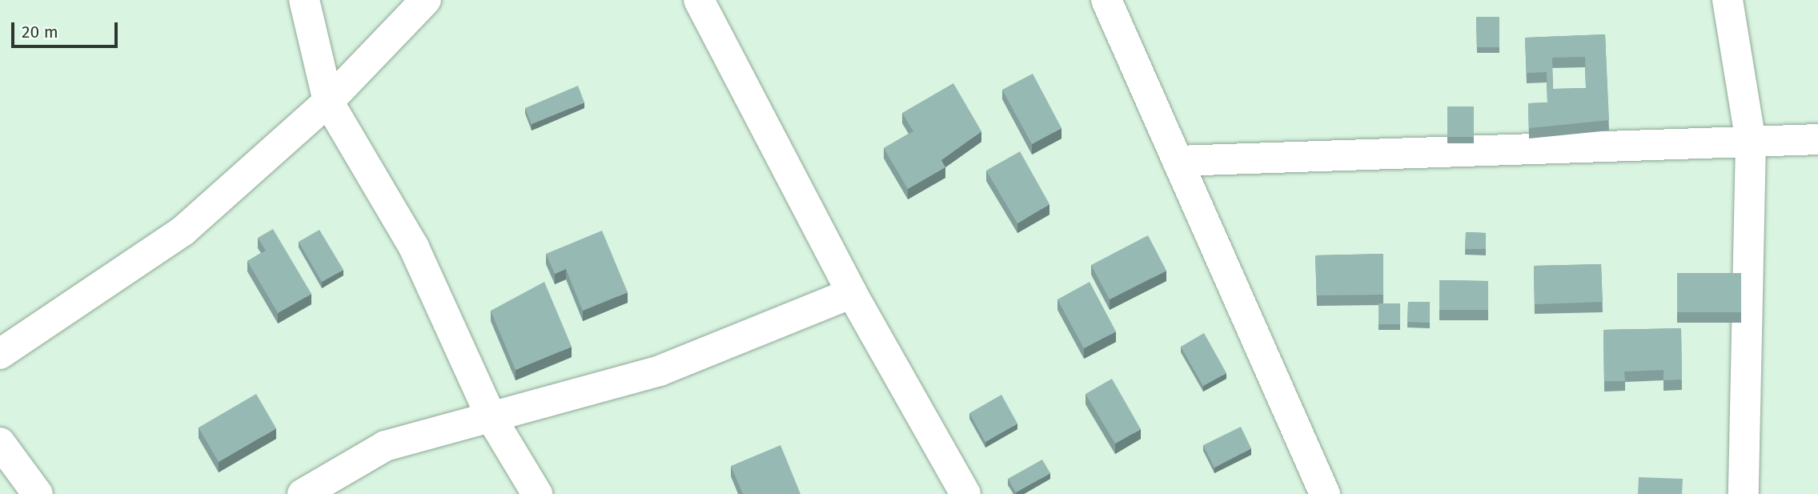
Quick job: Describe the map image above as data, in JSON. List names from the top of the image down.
{
  "scale_bar": "20 m"
}
